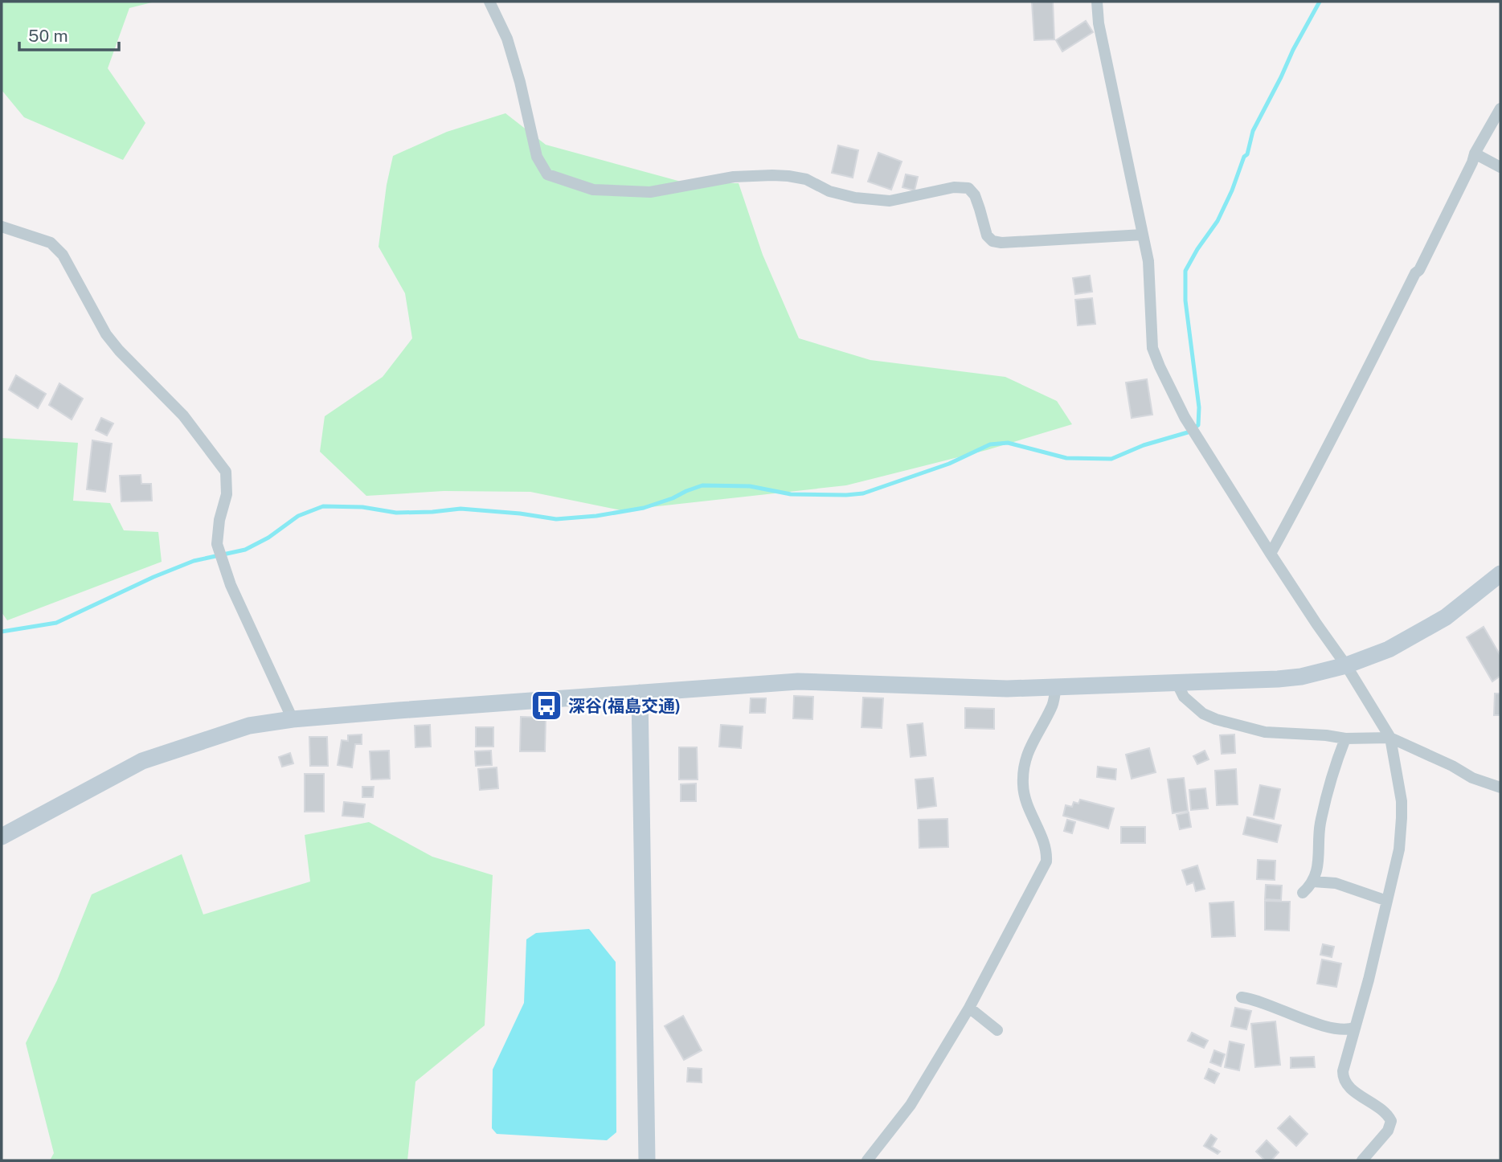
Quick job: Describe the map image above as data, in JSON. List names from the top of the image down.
{
  "places": {
    "bus stop": ["深谷(福島交通)"]
  },
  "scale_bar": "50 m"
}
